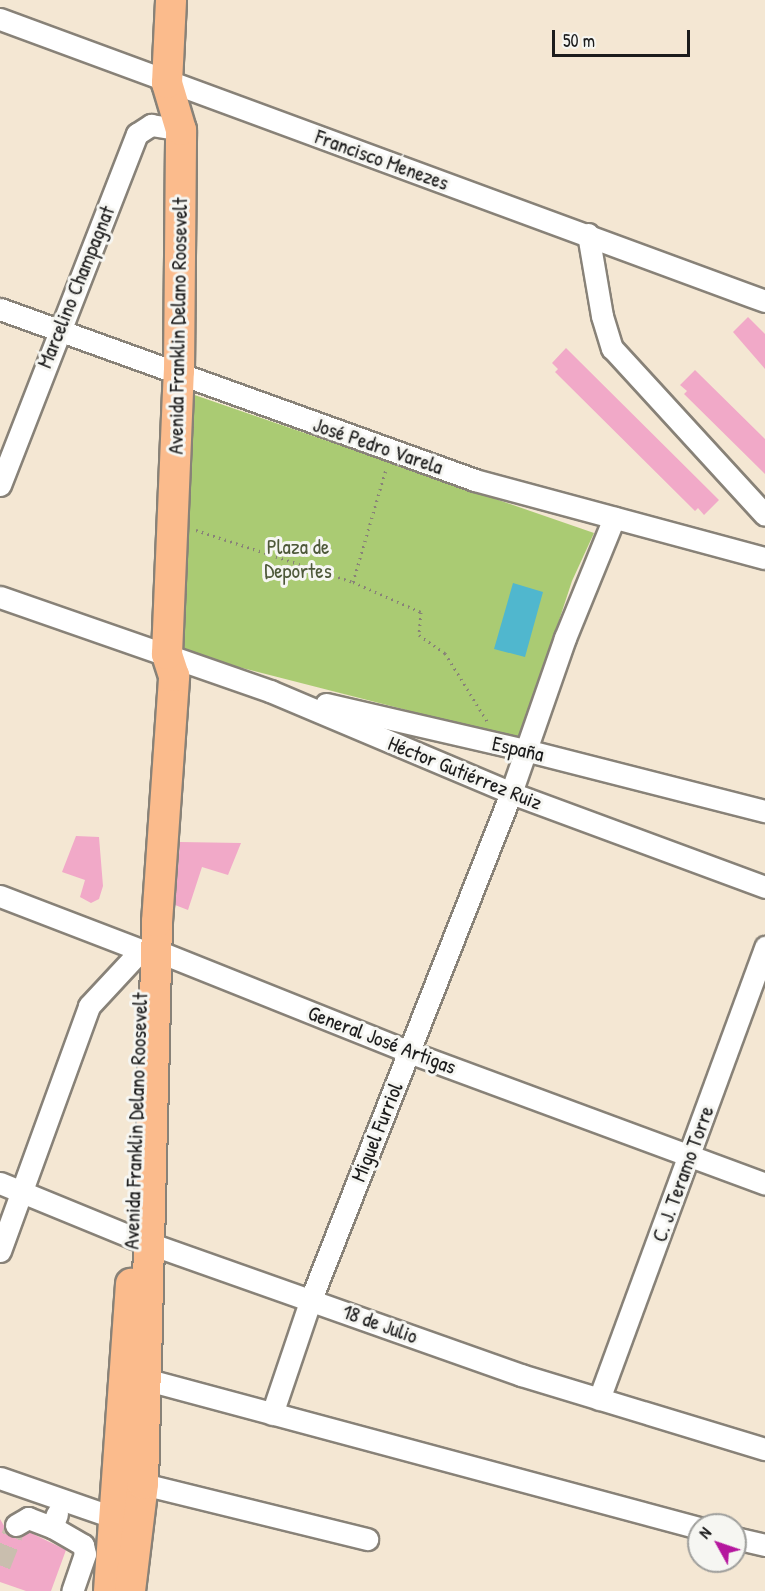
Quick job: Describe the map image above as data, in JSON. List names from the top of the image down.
{
  "streets": {
    "highway": ["Avenida Franklin Delano Roosevelt"],
    "street": [
      "Francisco Menezes",
      "Marcelino Champagnat",
      "José Pedro Varela",
      "España",
      "Héctor Gutiérrez Ruiz",
      "General José Artigas",
      "Miguel Furriol",
      "C. J. Teramo Torre",
      "18 de Julio"
    ]
  },
  "crossings": [
    ["Francisco Menezes", "Avenida Franklin Delano Roosevelt"],
    ["Marcelino Champagnat", "Avenida Franklin Delano Roosevelt"],
    ["Marcelino Champagnat", "José Pedro Varela"],
    ["Avenida Franklin Delano Roosevelt", "José Pedro Varela"],
    ["Avenida Franklin Delano Roosevelt", "Héctor Gutiérrez Ruiz"],
    ["Avenida Franklin Delano Roosevelt", "General José Artigas"],
    ["Avenida Franklin Delano Roosevelt", "18 de Julio"],
    ["José Pedro Varela", "Miguel Furriol"],
    ["España", "Héctor Gutiérrez Ruiz"],
    ["España", "Miguel Furriol"],
    ["Héctor Gutiérrez Ruiz", "Miguel Furriol"],
    ["General José Artigas", "Miguel Furriol"],
    ["General José Artigas", "C. J. Teramo Torre"],
    ["Miguel Furriol", "18 de Julio"],
    ["C. J. Teramo Torre", "18 de Julio"]
  ],
  "parks": ["Plaza de Deportes"],
  "scale_bar": "50 m",
  "north": "top left"
}
